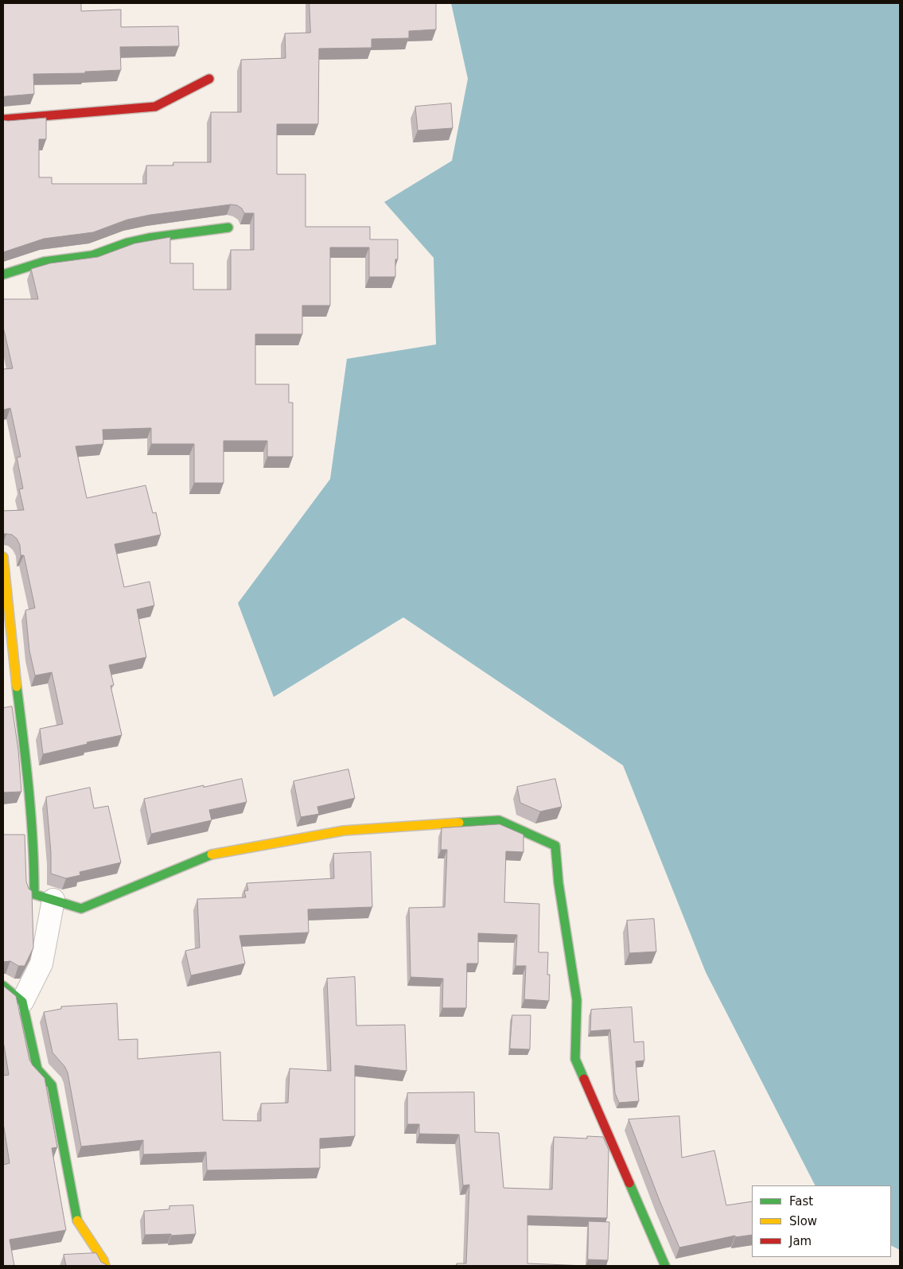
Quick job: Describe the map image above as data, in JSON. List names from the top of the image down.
{
  "legend": ["Fast", "Slow", "Jam"]
}
